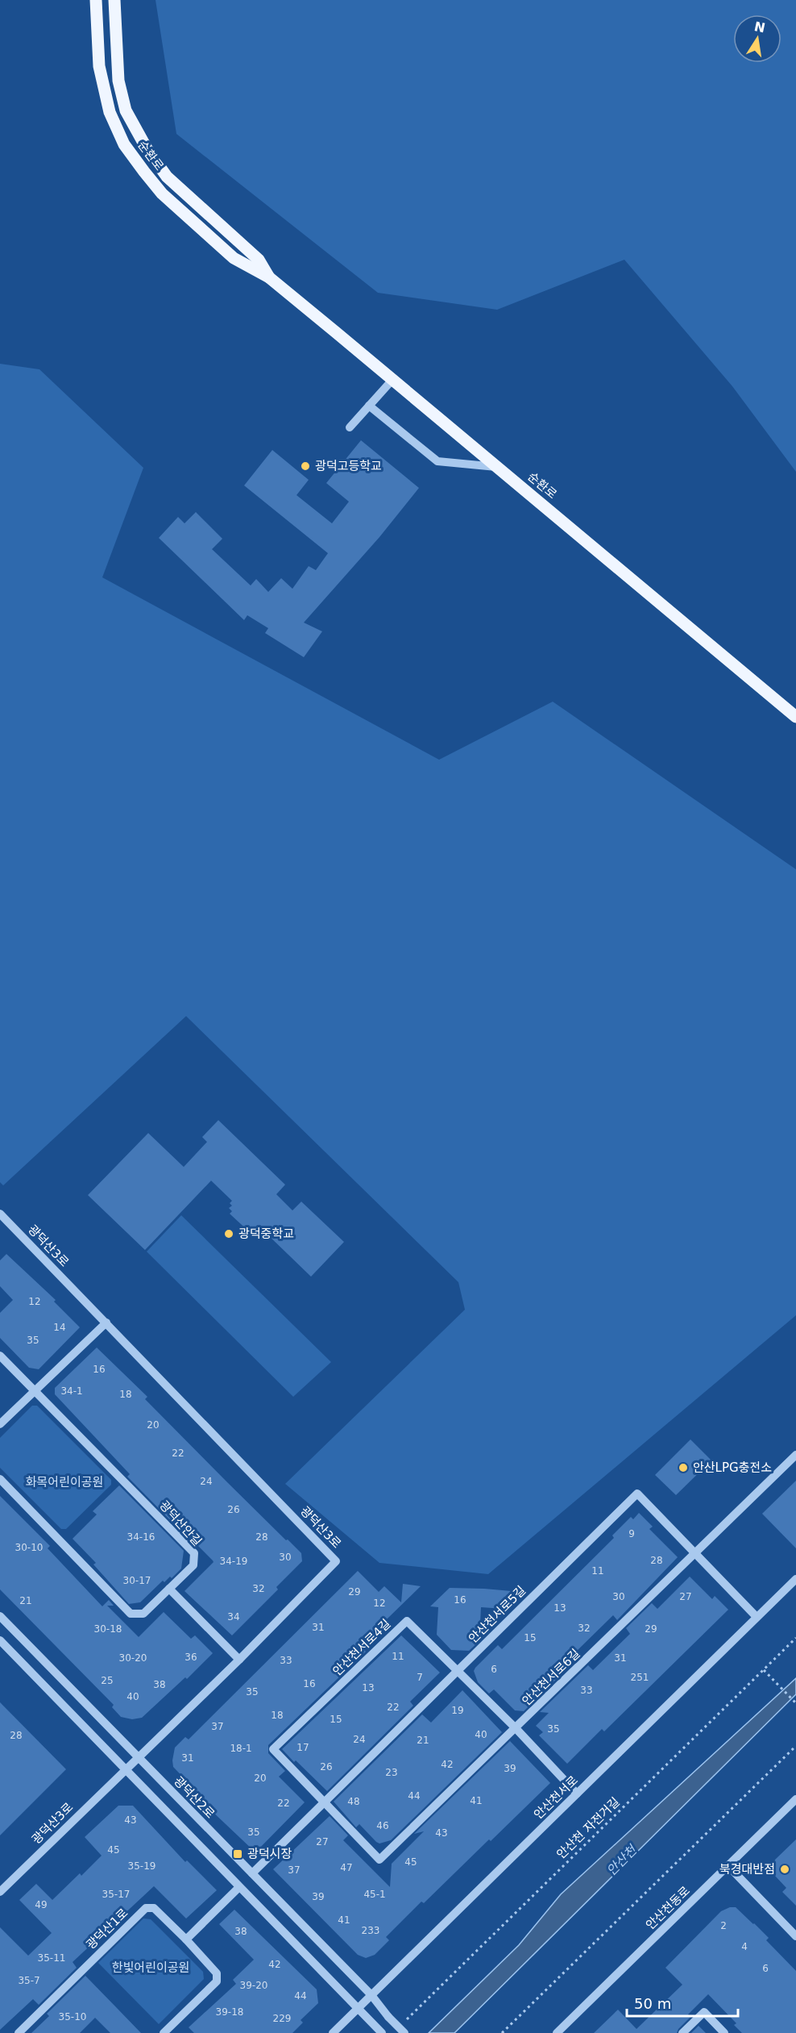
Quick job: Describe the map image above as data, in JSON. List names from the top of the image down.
{
  "streets": {
    "main road": ["순환로"],
    "street": [
      "광덕산3로",
      "광덕산안길",
      "안산천서로5길",
      "안산천서로4길",
      "안산천서로6길",
      "광덕산2로",
      "안산천서로",
      "안산천동로",
      "광덕산1로"
    ],
    "path": ["안산천 자전거길"]
  },
  "crossings": [
    ["광덕산3로", "광덕산2로"],
    ["안산천서로5길", "안산천서로4길"],
    ["안산천서로5길", "안산천서로6길"],
    ["안산천서로5길", "광덕산2로"],
    ["안산천서로5길", "안산천서로"],
    ["안산천서로4길", "안산천서로6길"],
    ["안산천서로4길", "안산천서로"],
    ["광덕산2로", "안산천서로"]
  ],
  "water": ["안산천"],
  "parks": ["화목어린이공원", "한빛어린이공원"],
  "places": {
    "other": [
      "광덕고등학교",
      "광덕중학교",
      "안산LPG충전소",
      "북경대반점"
    ],
    "transit": ["광덕시장"]
  },
  "house_numbers": [
    "12",
    "14",
    "35",
    "16",
    "34-1",
    "18",
    "20",
    "22",
    "24",
    "26",
    "9",
    "34-16",
    "28",
    "30-10",
    "30",
    "28",
    "34-19",
    "11",
    "30-17",
    "32",
    "29",
    "30",
    "27",
    "16",
    "21",
    "12",
    "13",
    "34",
    "31",
    "32",
    "30-18",
    "29",
    "15",
    "11",
    "36",
    "30-20",
    "31",
    "33",
    "6",
    "7",
    "251",
    "25",
    "16",
    "38",
    "13",
    "33",
    "35",
    "40",
    "22",
    "19",
    "18",
    "15",
    "37",
    "35",
    "40",
    "28",
    "24",
    "21",
    "17",
    "18-1",
    "31",
    "42",
    "26",
    "39",
    "23",
    "20",
    "44",
    "41",
    "48",
    "22",
    "43",
    "46",
    "35",
    "43",
    "27",
    "45",
    "45",
    "35-19",
    "47",
    "37",
    "35-17",
    "45-1",
    "39",
    "49",
    "41",
    "2",
    "233",
    "38",
    "4",
    "35-11",
    "42",
    "6",
    "35-7",
    "39-20",
    "44",
    "39-18",
    "35-10",
    "229"
  ],
  "scale_bar": "50 m",
  "north": "top"
}
